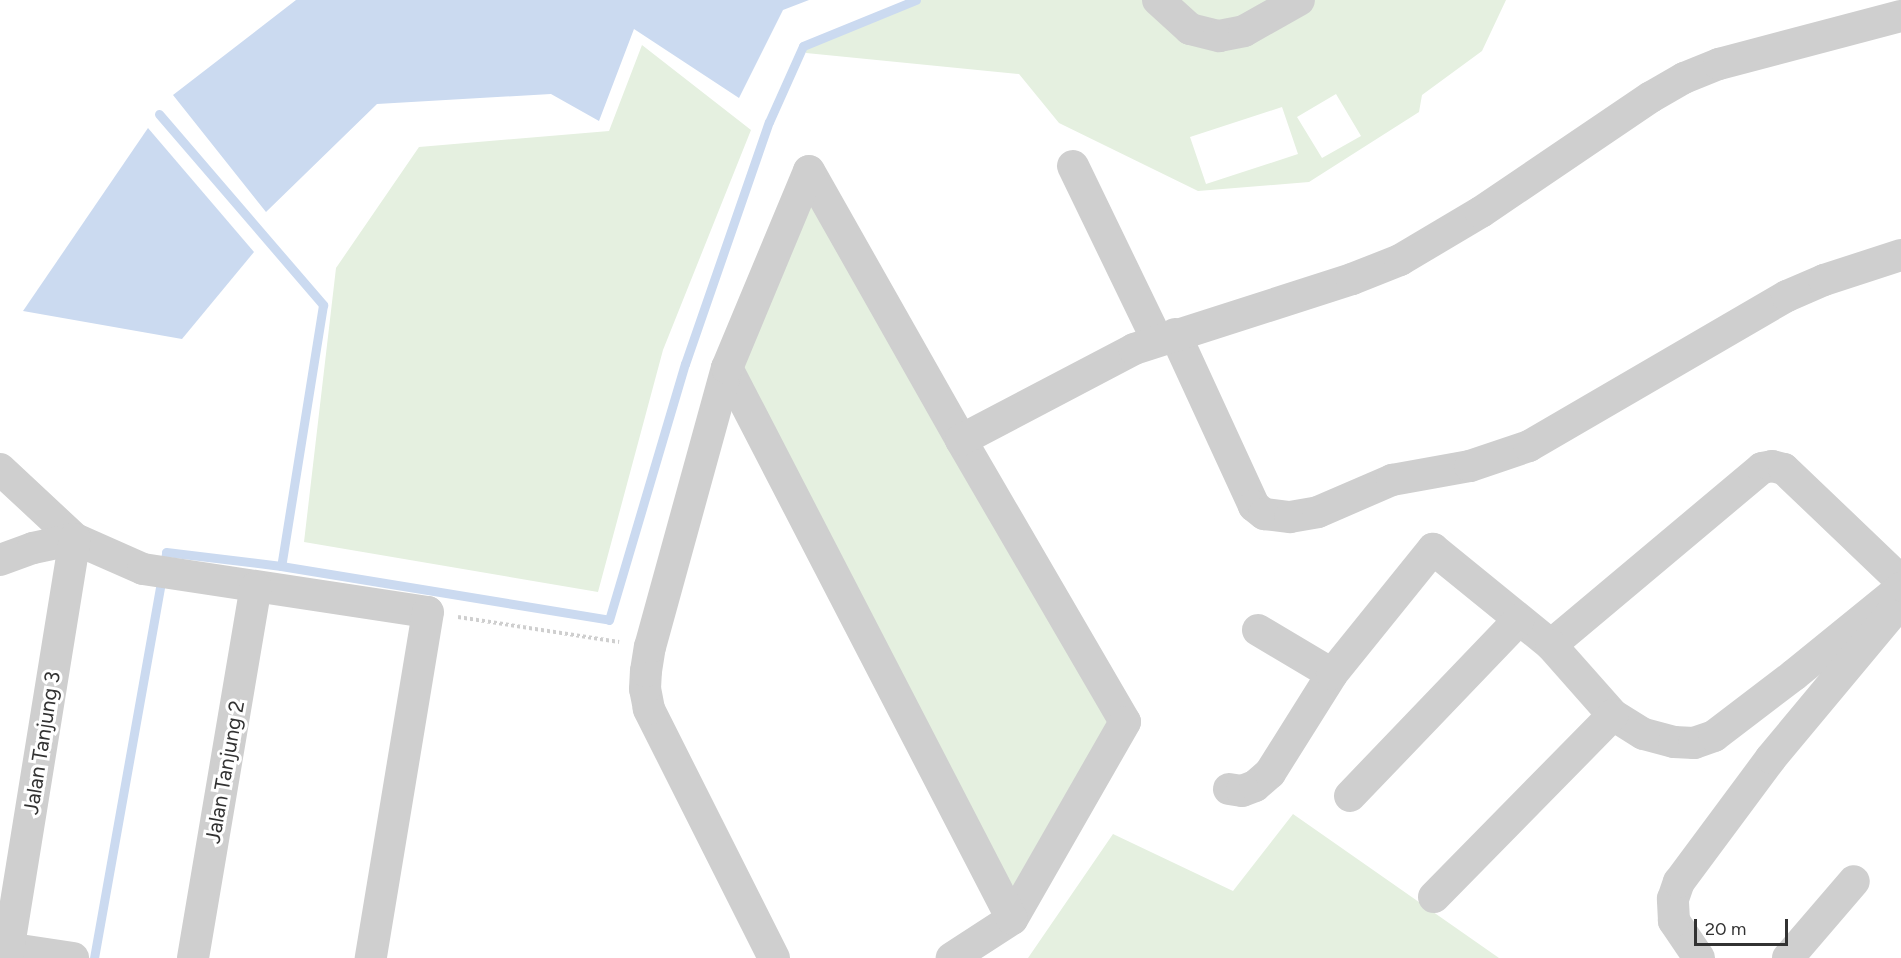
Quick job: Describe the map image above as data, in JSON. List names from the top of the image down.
{
  "streets": {
    "street": ["Jalan Tanjung 3", "Jalan Tanjung 2"]
  },
  "scale_bar": "20 m"
}
